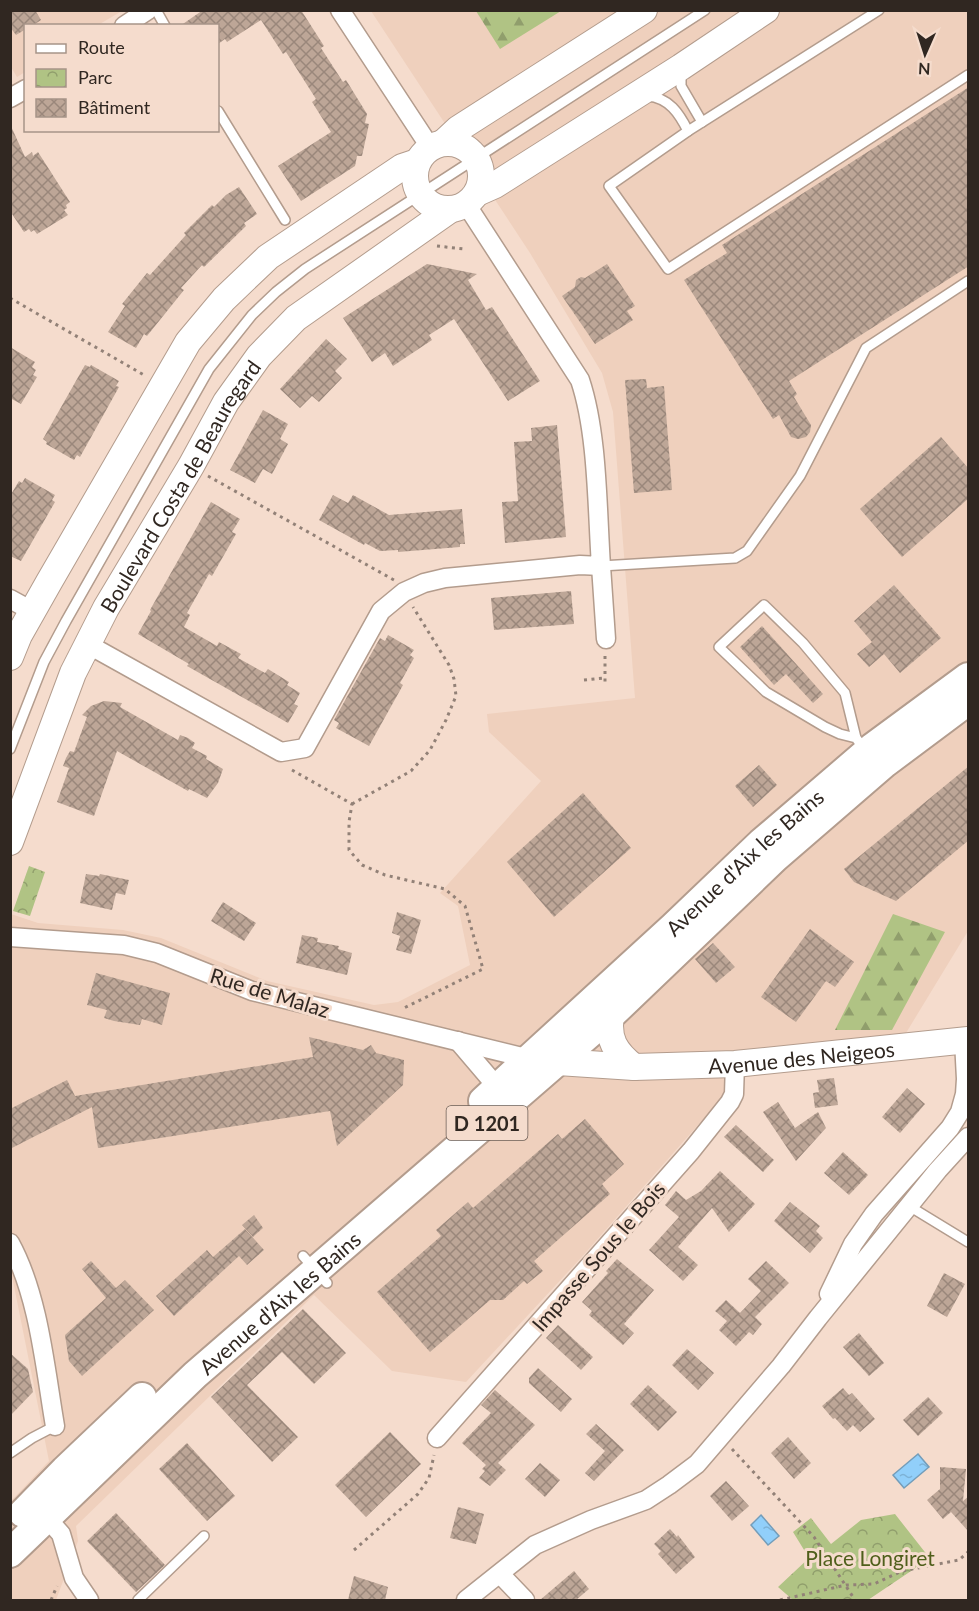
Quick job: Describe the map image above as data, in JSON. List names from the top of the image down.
{
  "streets": {
    "main road": ["Avenue d'Aix les Bains", "D 1201"],
    "street": [
      "Boulevard Costa de Beauregard",
      "Rue de Malaz",
      "Avenue des Neigeos",
      "Impasse Sous le Bois"
    ]
  },
  "crossings": [
    ["Avenue d'Aix les Bains", "Rue de Malaz"],
    ["Avenue d'Aix les Bains", "Avenue des Neigeos"],
    ["Avenue des Neigeos", "Impasse Sous le Bois"]
  ],
  "parks": ["Place Longiret"],
  "legend": ["Route", "Parc", "Bâtiment"],
  "north": "bottom"
}
